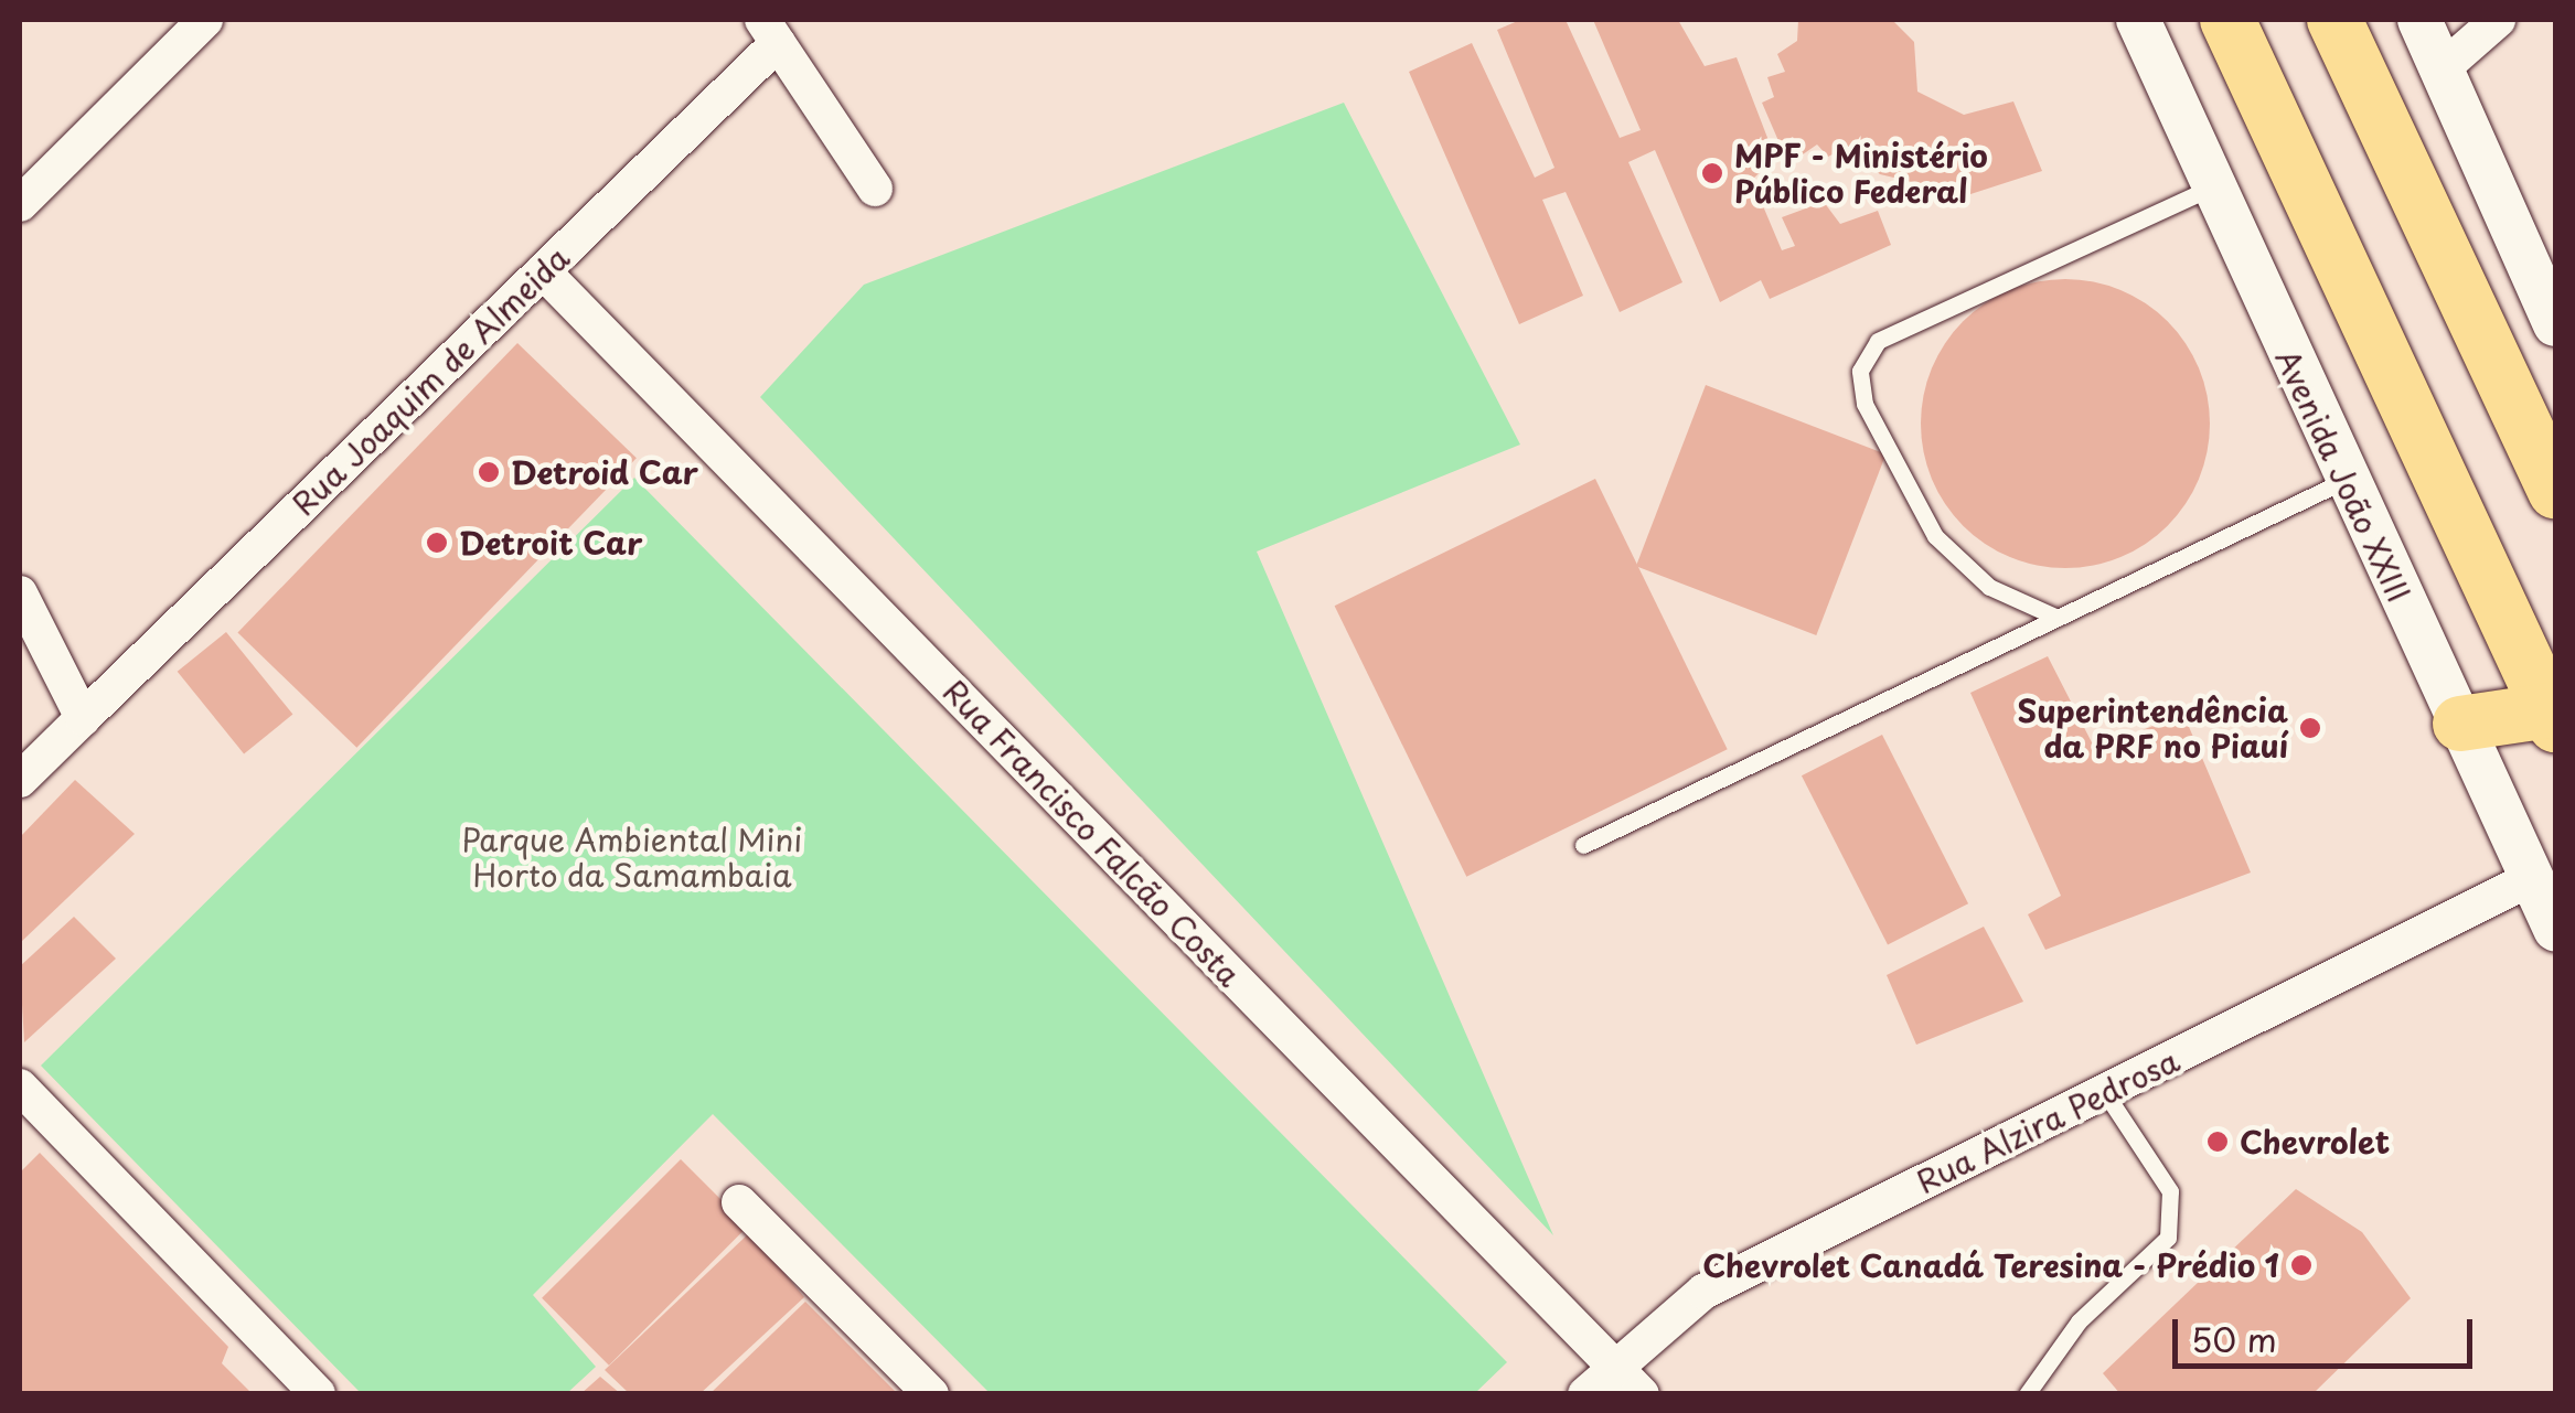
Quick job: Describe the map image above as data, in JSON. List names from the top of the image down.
{
  "streets": {
    "street": [
      "Rua Joaquim de Almeida",
      "Avenida João XXIII",
      "Rua Francisco Falcão Costa",
      "Rua Alzira Pedrosa"
    ]
  },
  "crossings": [
    ["Rua Joaquim de Almeida", "Rua Francisco Falcão Costa"],
    ["Avenida João XXIII", "Rua Alzira Pedrosa"],
    ["Rua Francisco Falcão Costa", "Rua Alzira Pedrosa"]
  ],
  "parks": ["Parque Ambiental Mini Horto da Samambaia"],
  "places": [
    "MPF - Ministério Público Federal",
    "Detroid Car",
    "Detroit Car",
    "Superintendência da PRF no Piauí",
    "Chevrolet",
    "Chevrolet Canadá Teresina - Prédio 1"
  ],
  "scale_bar": "50 m"
}
